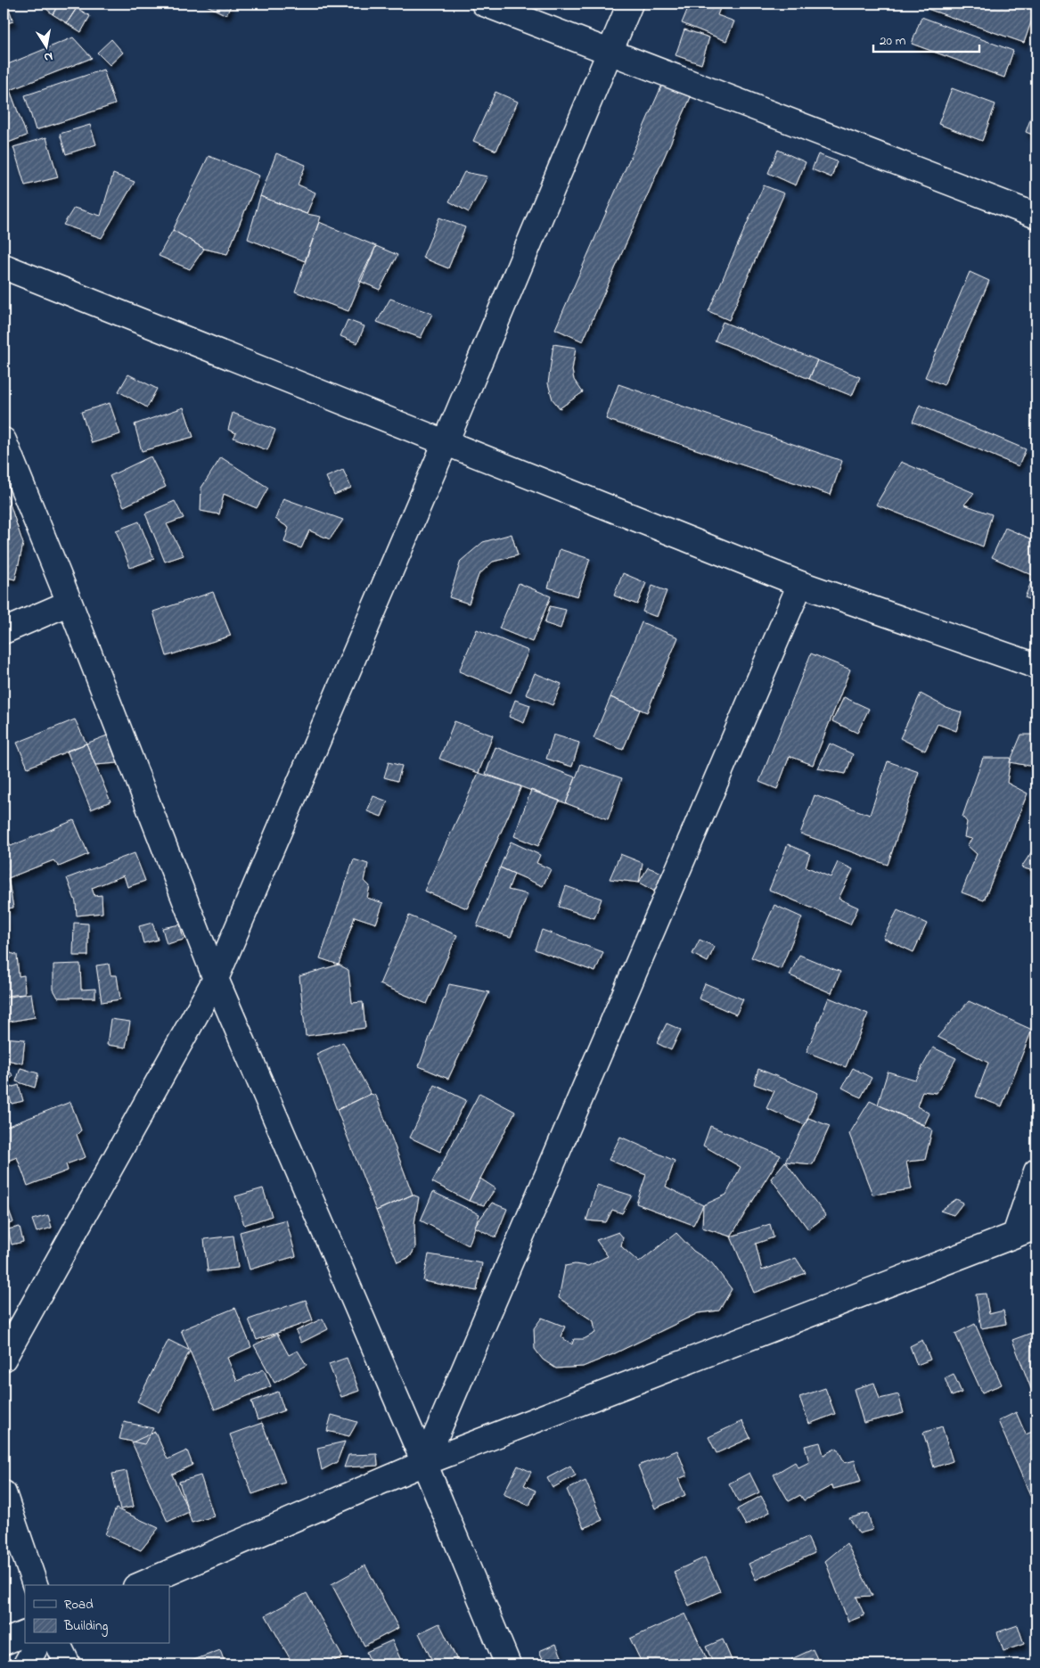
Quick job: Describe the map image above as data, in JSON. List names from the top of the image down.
{
  "legend": ["Road", "Building"],
  "scale_bar": "20 m",
  "north": "bottom"
}
